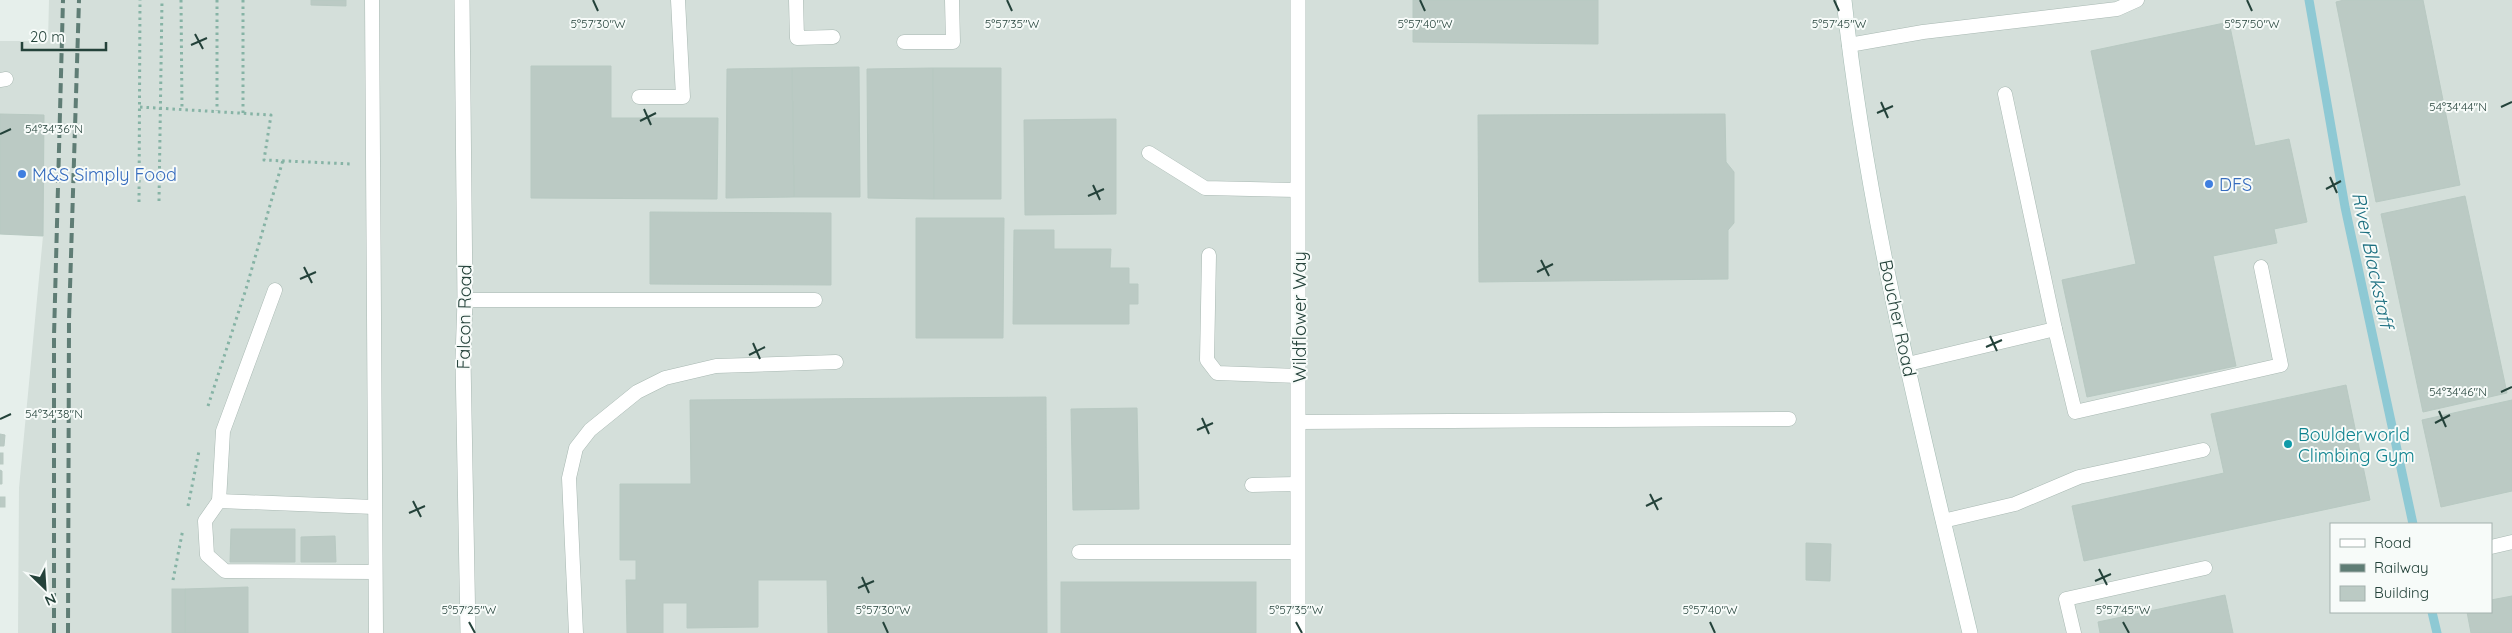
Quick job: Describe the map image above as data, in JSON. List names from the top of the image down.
{
  "streets": {
    "street": ["Falcon Road", "Wildflower Way", "Boucher Road"]
  },
  "water": ["River Blackstaff"],
  "places": ["M&S Simply Food", "DFS", "Boulderworld Climbing Gym"],
  "legend": ["Road", "Railway", "Building"],
  "scale_bar": "20 m",
  "north": "bottom right",
  "coordinates": [
    "5°57'30\"W",
    "5°57'35\"W",
    "5°57'40\"W",
    "5°57'45\"W",
    "5°57'50\"W",
    "54°34'44\"N",
    "54°34'36\"N",
    "54°34'46\"N",
    "54°34'38\"N",
    "5°57'25\"W"
  ]
}
